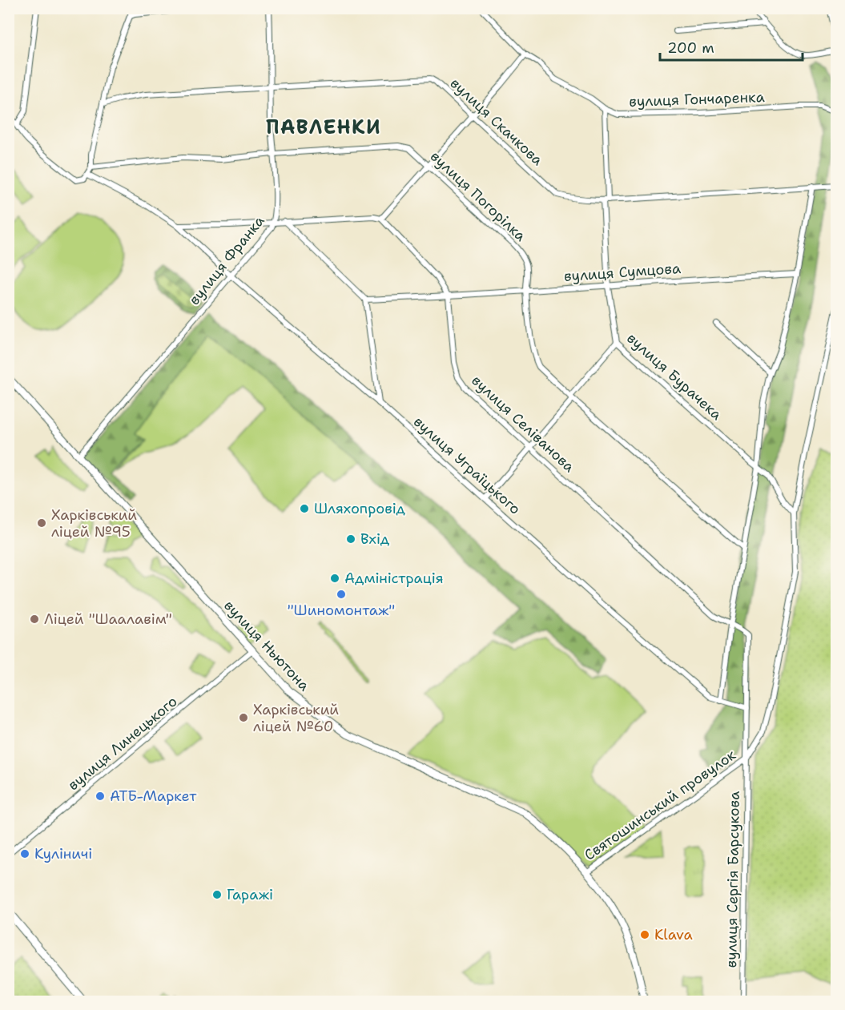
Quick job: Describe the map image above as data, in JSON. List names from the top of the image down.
{
  "streets": {
    "street": [
      "вулиця Гончаренка",
      "вулиця Скачкова",
      "вулиця Погорілка",
      "вулиця Франка",
      "вулиця Сумцова",
      "вулиця Бурачека",
      "вулиця Селіванова",
      "вулиця Уграїцького",
      "вулиця Ньютона",
      "вулиця Линецького",
      "Святошинський провулок",
      "вулиця Сергія Барсукова"
    ]
  },
  "crossings": [
    ["вулиця Гончаренка", "вулиця Бурачека"],
    ["вулиця Скачкова", "вулиця Франка"],
    ["вулиця Скачкова", "вулиця Бурачека"],
    ["вулиця Погорілка", "вулиця Франка"],
    ["вулиця Погорілка", "вулиця Сумцова"],
    ["вулиця Франка", "вулиця Уграїцького"],
    ["вулиця Франка", "вулиця Ньютона"],
    ["вулиця Сумцова", "вулиця Бурачека"],
    ["вулиця Сумцова", "вулиця Селіванова"],
    ["вулиця Селіванова", "вулиця Сергія Барсукова"],
    ["вулиця Уграїцького", "вулиця Сергія Барсукова"],
    ["вулиця Ньютона", "вулиця Линецького"],
    ["вулиця Ньютона", "Святошинський провулок"],
    ["Святошинський провулок", "вулиця Сергія Барсукова"]
  ],
  "districts": ["ПАВЛЕНКИ"],
  "places": [
    "Шляхопровід",
    "Харківський ліцей №95",
    "Вхід",
    "Адміністрація",
    "\"Шиномонтаж\"",
    "Ліцей \"Шаалавім\"",
    "Харківський ліцей №60",
    "АТБ-Маркет",
    "Куліничі",
    "Гаражі",
    "Klava"
  ],
  "scale_bar": "200 m"
}
